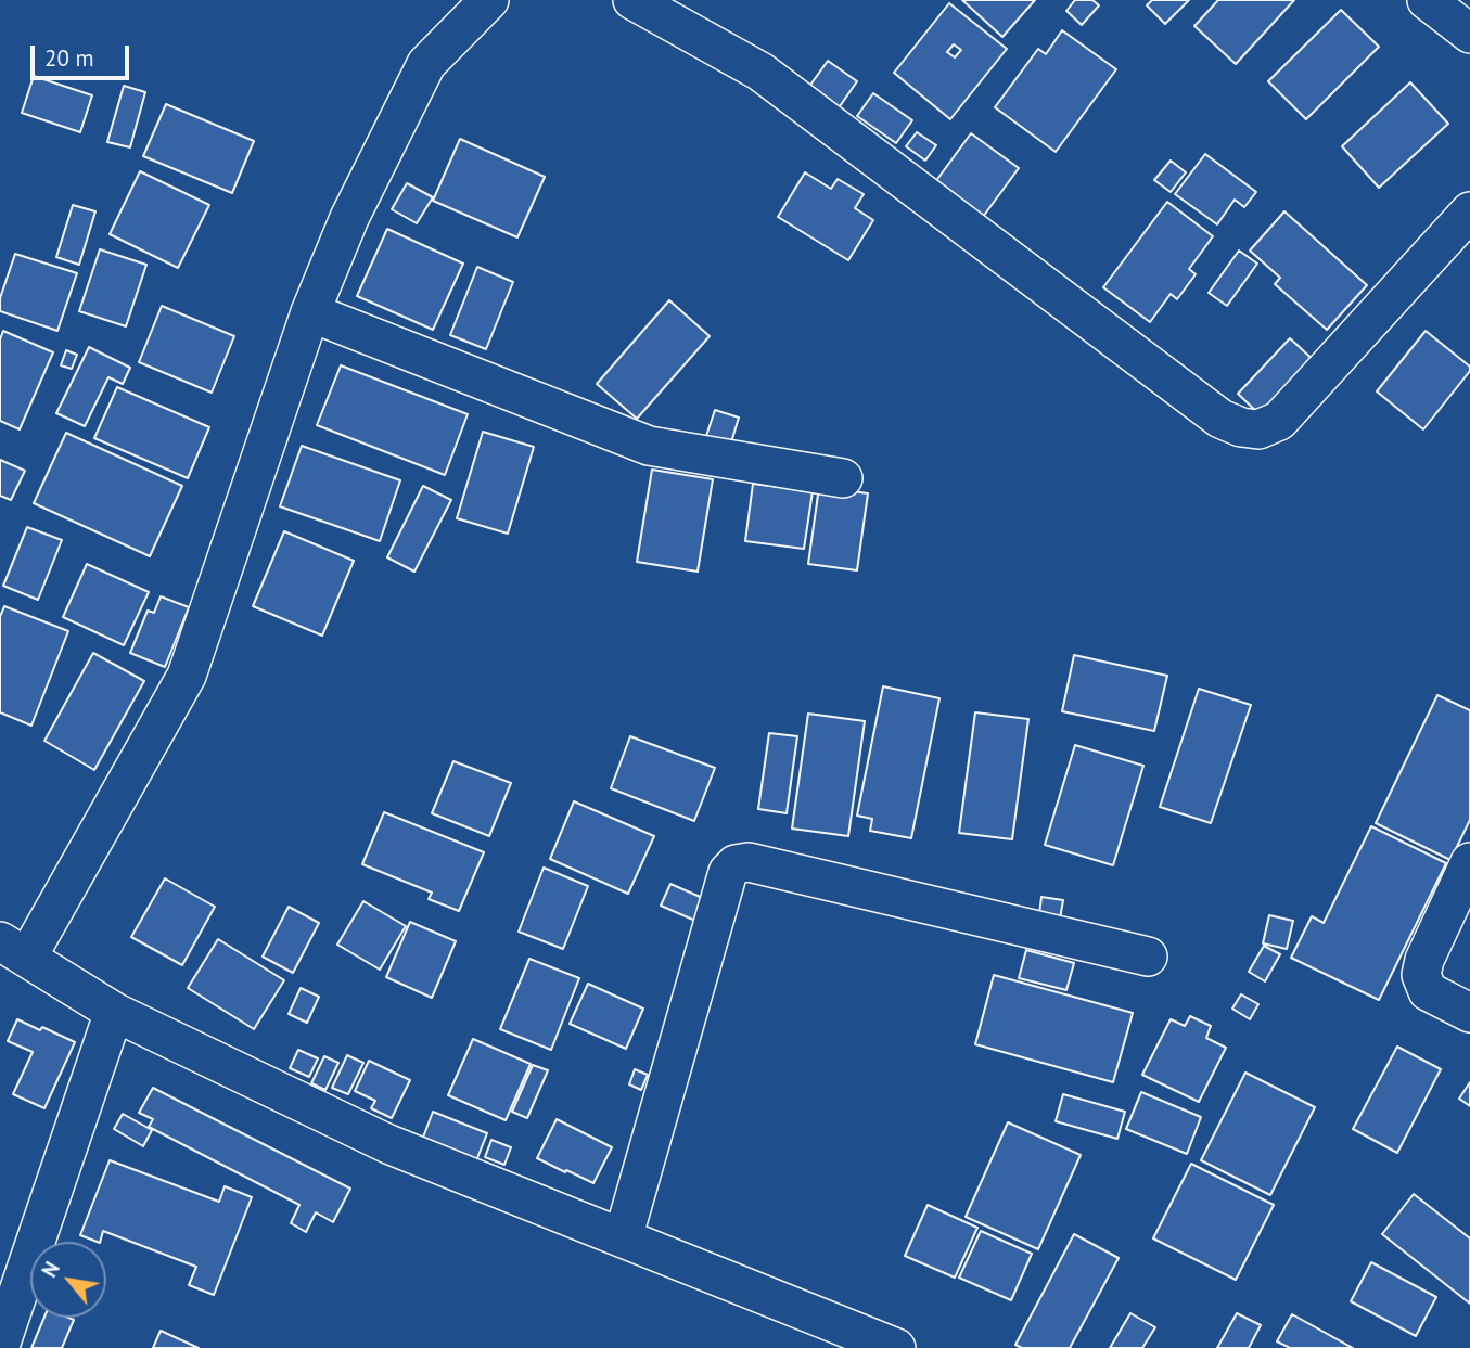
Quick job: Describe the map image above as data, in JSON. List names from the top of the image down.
{
  "scale_bar": "20 m",
  "north": "top left"
}
